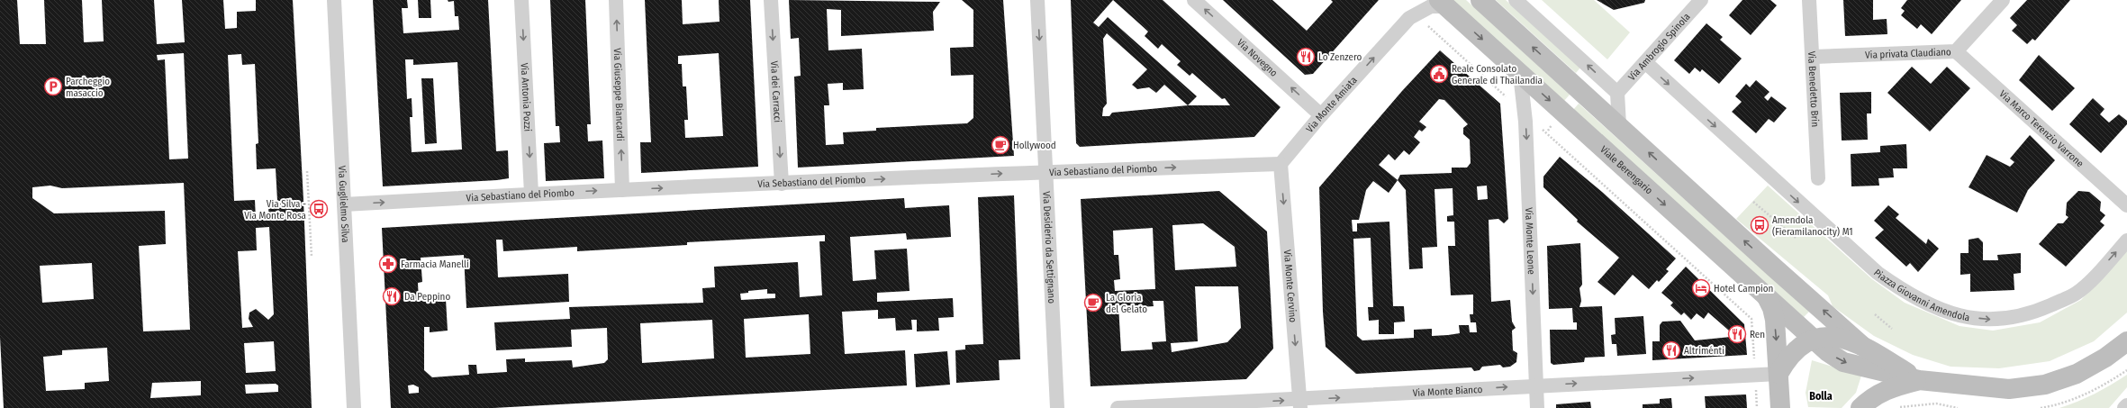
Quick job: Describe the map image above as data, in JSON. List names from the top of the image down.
{
  "streets": {
    "main road": ["Viale Berengario"],
    "street": [
      "Via Ambrogio Spinola",
      "Via privata Claudiano",
      "Via Novegno",
      "Via Benedetto Brin",
      "Via dei Carracci",
      "Via Giuseppe Biancardi",
      "Via Antonia Pozzi",
      "Via Monte Amiata",
      "Via Marco Terenzio Varrone",
      "Via Sebastiano del Piombo",
      "Via Guglielmo Silva",
      "Via Monte Leone",
      "Via Desiderio da Settignano",
      "Via Monte Cervino",
      "Piazza Giovanni Amendola",
      "Via Monte Bianco"
    ]
  },
  "crossings": [
    ["Via Ambrogio Spinola", "Piazza Giovanni Amendola"],
    ["Via privata Claudiano", "Via Benedetto Brin"],
    ["Via privata Claudiano", "Via Marco Terenzio Varrone"],
    ["Via Novegno", "Via Monte Amiata"],
    ["Via dei Carracci", "Via Sebastiano del Piombo"],
    ["Via Giuseppe Biancardi", "Via Sebastiano del Piombo"],
    ["Via Antonia Pozzi", "Via Sebastiano del Piombo"],
    ["Via Monte Amiata", "Viale Berengario"],
    ["Via Monte Amiata", "Via Sebastiano del Piombo"],
    ["Via Monte Amiata", "Via Monte Cervino"],
    ["Viale Berengario", "Via Monte Leone"],
    ["Via Sebastiano del Piombo", "Via Guglielmo Silva"],
    ["Via Sebastiano del Piombo", "Via Desiderio da Settignano"],
    ["Via Sebastiano del Piombo", "Via Monte Cervino"],
    ["Via Monte Leone", "Via Monte Bianco"],
    ["Via Monte Cervino", "Via Monte Bianco"]
  ],
  "one_way": [
    "Via Novegno",
    "Via dei Carracci",
    "Via Giuseppe Biancardi",
    "Via Antonia Pozzi",
    "Via Monte Amiata",
    "Via Sebastiano del Piombo",
    "Via Monte Leone",
    "Via Desiderio da Settignano",
    "Via Monte Cervino",
    "Piazza Giovanni Amendola",
    "Via Monte Bianco"
  ],
  "districts": ["Bolla"],
  "places": {
    "restaurant": [
      "Lo Zenzero",
      "Da Peppino",
      "Ren",
      "Altriménti"
    ],
    "public building": ["Reale Consolato Generale di Thailandia"],
    "parking": ["Parcheggio masaccio"],
    "cafe": ["Hollywood", "La Gloria del Gelato"],
    "bus stop": ["Via Silva - Via Monte Rosa", "Amendola (Fieramilanocity) M1"],
    "pharmacy": ["Farmacia Manelli"],
    "hotel": ["Hotel Campion"]
  }
}
